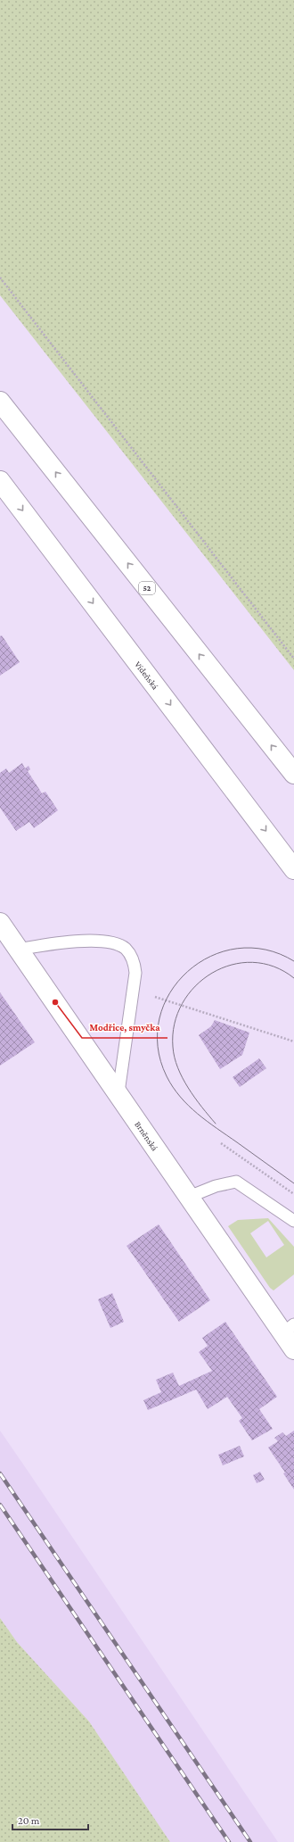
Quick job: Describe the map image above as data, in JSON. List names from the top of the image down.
{
  "streets": {
    "main road": ["52", "Vídeňská", "Brněnská"]
  },
  "places": ["Modřice, smyčka"],
  "scale_bar": "20 m"
}
